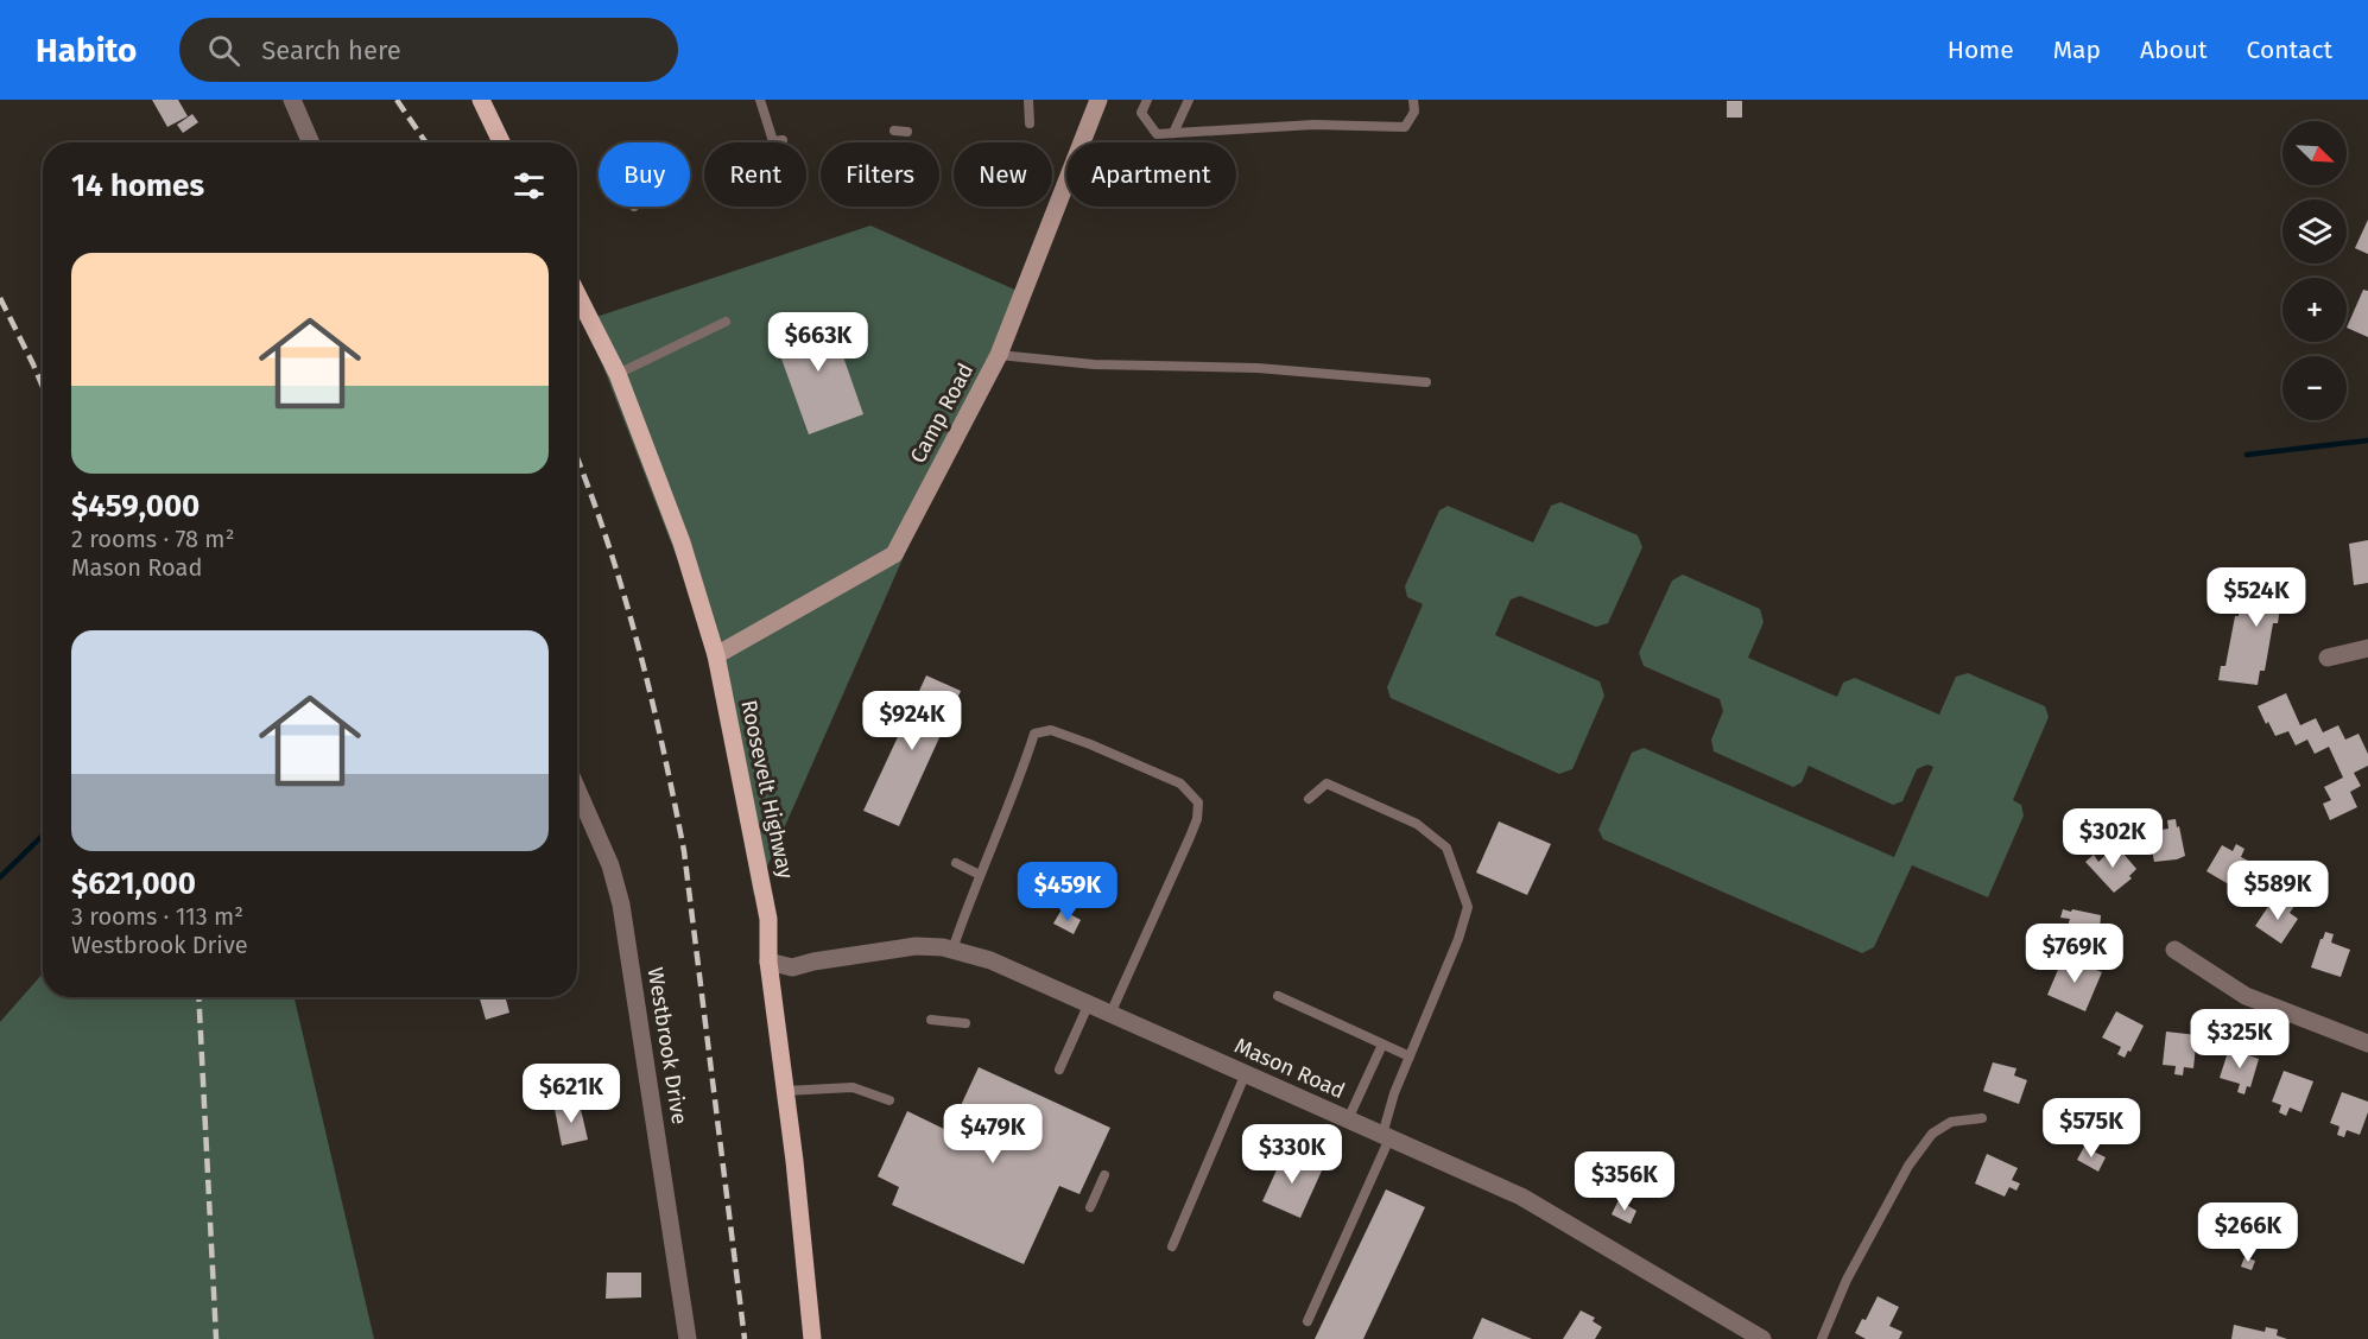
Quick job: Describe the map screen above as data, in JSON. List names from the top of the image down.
{
  "streets": {
    "main road": ["Roosevelt Highway"],
    "street": ["Camp Road", "Westbrook Drive", "Mason Road"]
  },
  "crossings": [
    ["Camp Road", "Roosevelt Highway"],
    ["Roosevelt Highway", "Mason Road"]
  ],
  "north": "bottom right",
  "page": {
    "header": "Habito",
    "search": "Search here",
    "nav": [
      "Home",
      "Map",
      "About",
      "Contact"
    ],
    "map_buttons": ["+", "−"],
    "chip": [
      "Buy",
      "Rent",
      "Filters",
      "New",
      "Apartment"
    ],
    "heading": "14 homes",
    "list": [
      {
        "name": "$459,000",
        "note": "2 rooms · 78 m² · Mason Road"
      },
      {
        "name": "$621,000",
        "note": "3 rooms · 113 m² · Westbrook Drive"
      }
    ],
    "price": [
      "$663K",
      "$524K",
      "$924K",
      "$302K",
      "$589K",
      "$459K",
      "$769K",
      "$325K",
      "$621K",
      "$575K",
      "$479K",
      "$330K",
      "$356K",
      "$266K"
    ]
  }
}
